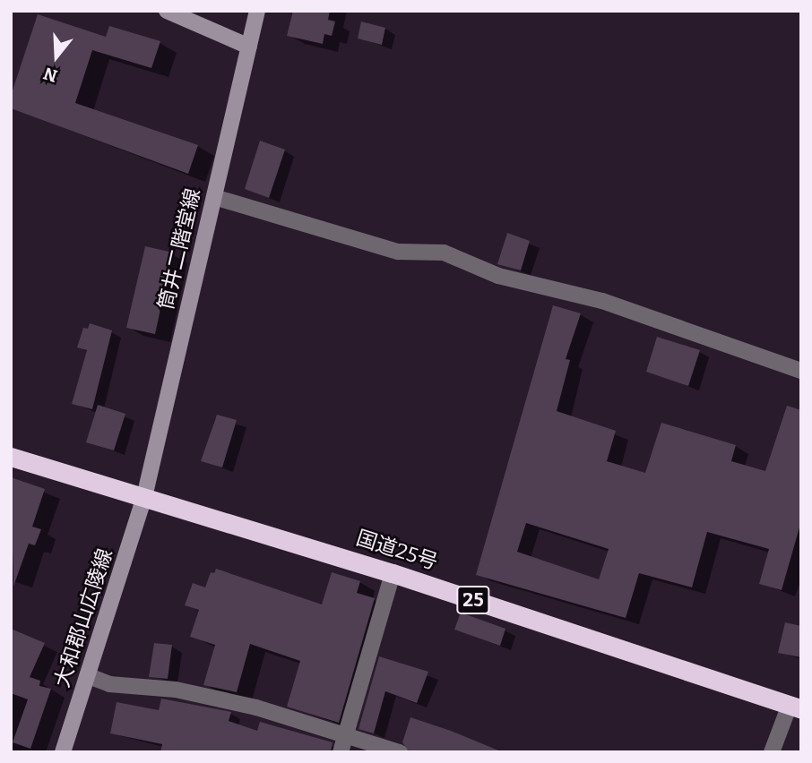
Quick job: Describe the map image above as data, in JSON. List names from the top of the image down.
{
  "streets": {
    "highway": ["国道25号", "25"],
    "main road": ["筒井二階堂線", "大和郡山広陵線"]
  },
  "crossings": [
    ["筒井二階堂線", "国道25号"],
    ["筒井二階堂線", "大和郡山広陵線"],
    ["国道25号", "大和郡山広陵線"]
  ],
  "north": "bottom"
}
